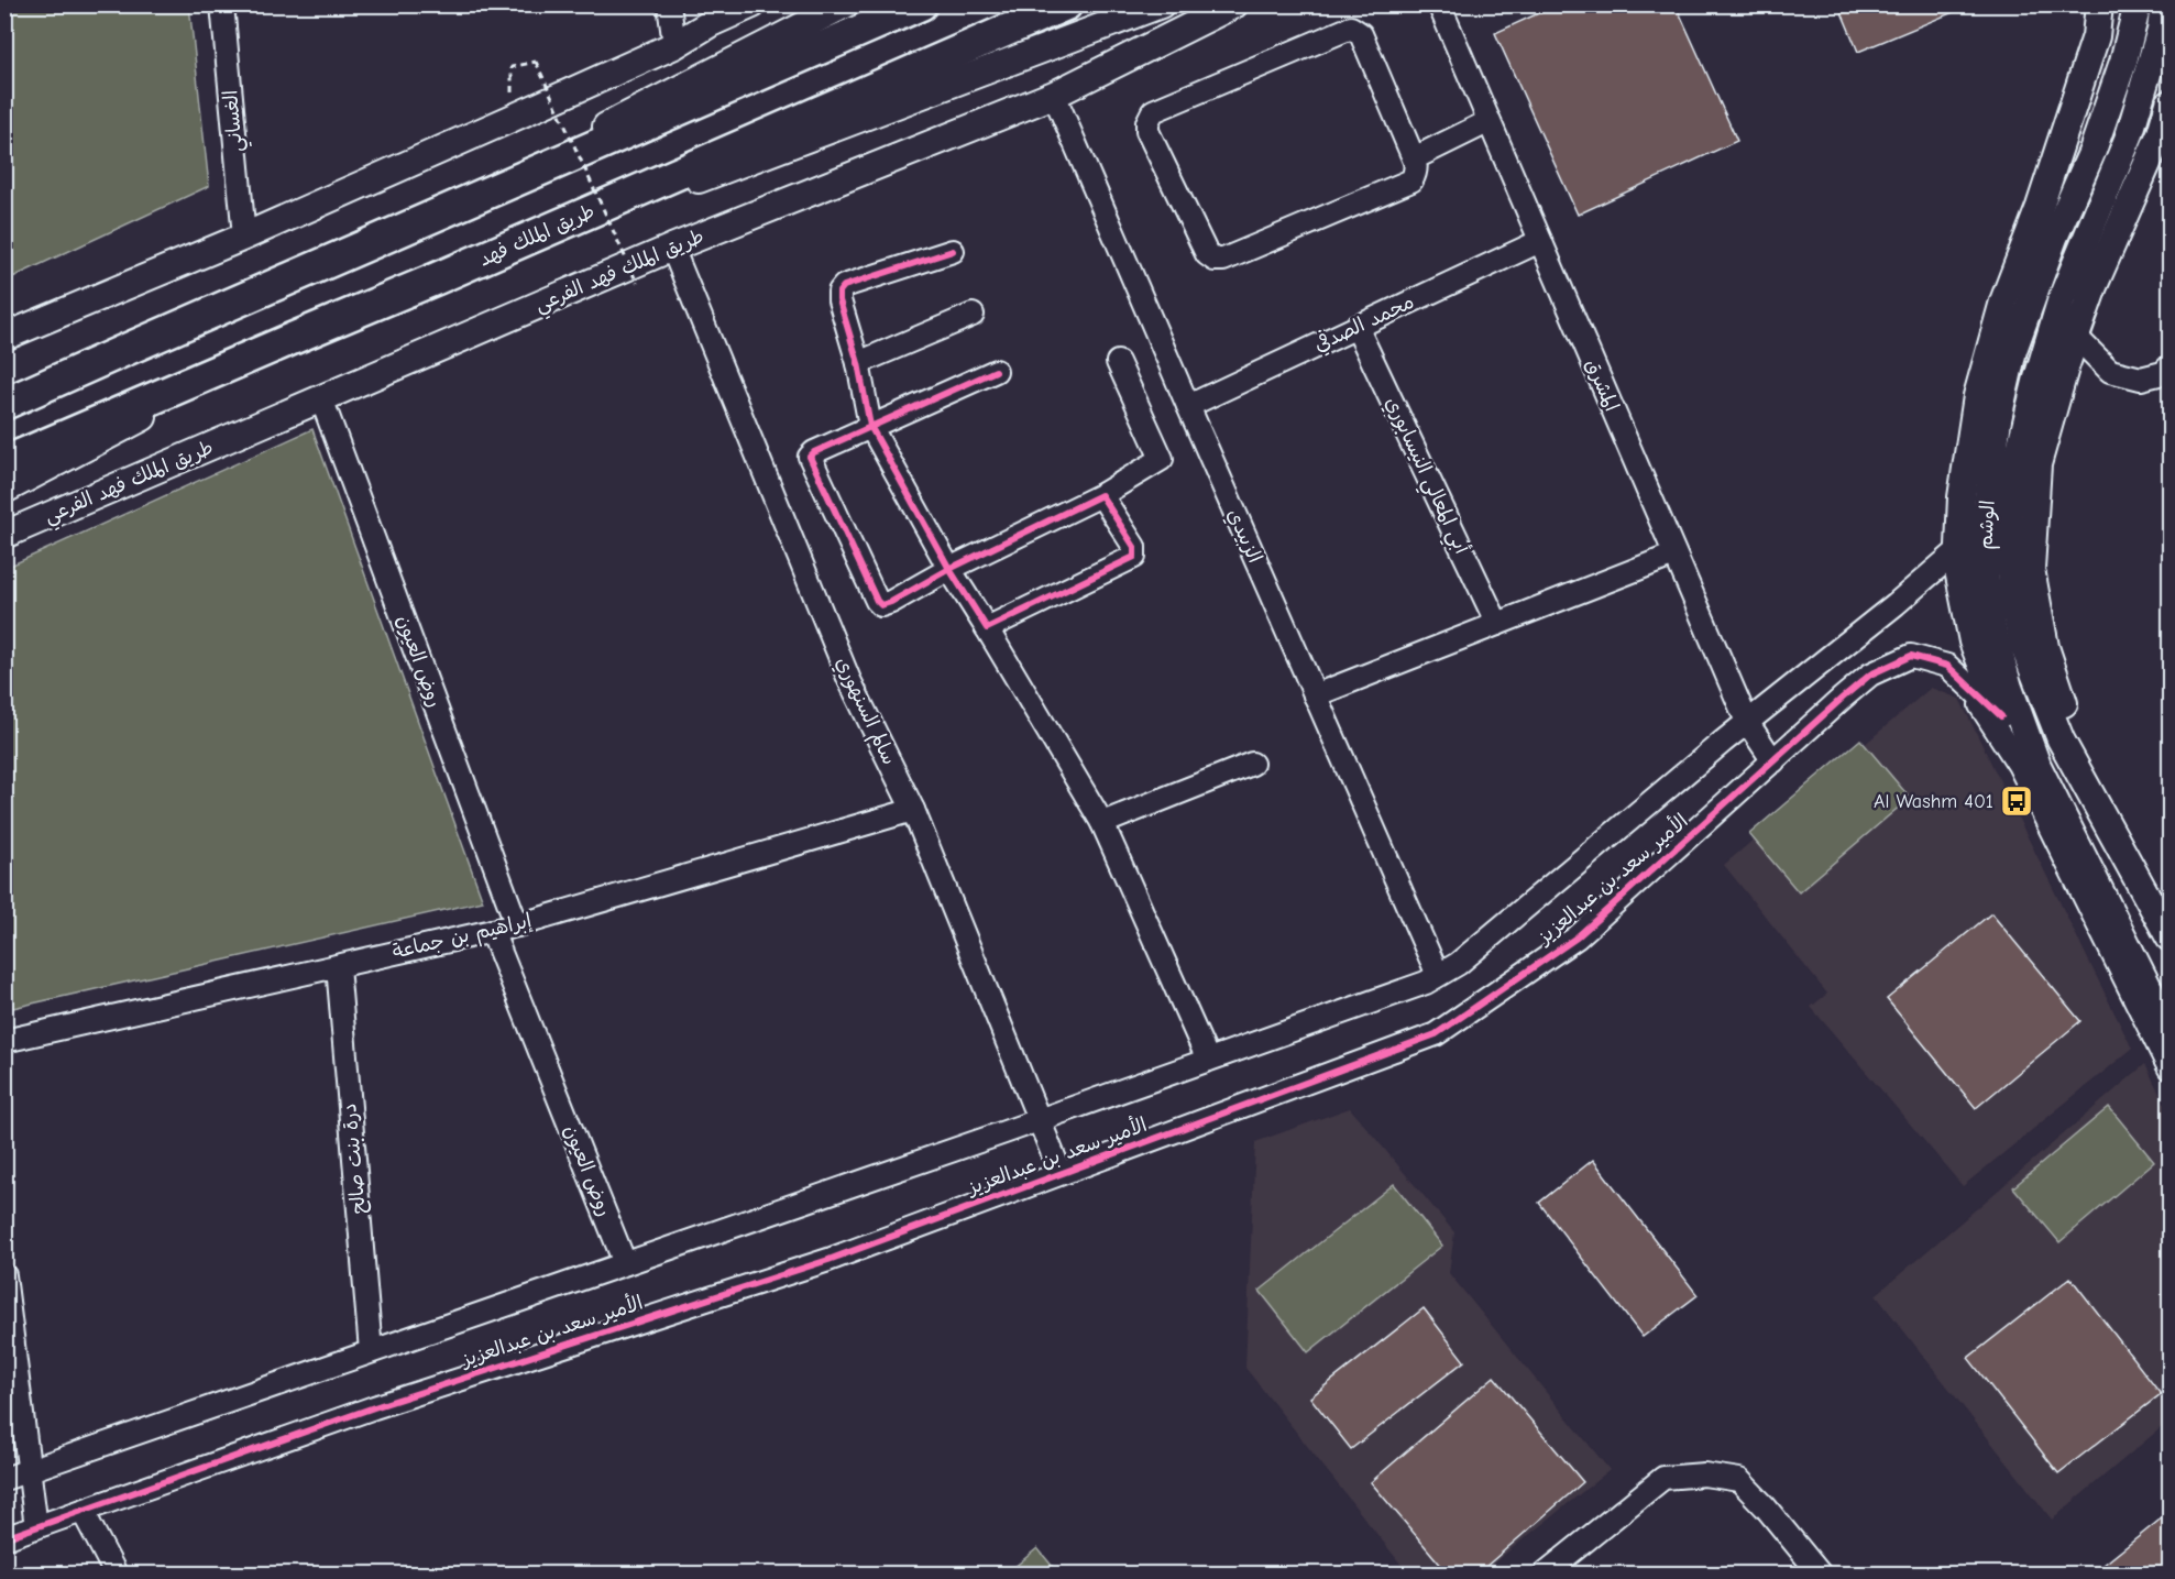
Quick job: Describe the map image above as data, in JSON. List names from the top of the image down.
{
  "streets": {
    "highway": ["طريق الملك فهد"],
    "main road": ["طريق الملك فهد الفرعي", "الوشم"],
    "street": [
      "الغساني",
      "محمد الصدفي",
      "المشرق",
      "أبي المعالي النيسابوري",
      "الزبيدي",
      "روض العيون",
      "سالم السنهوري",
      "الأمير سعد بن عبدالعزيز",
      "إبراهيم بن جماعة",
      "درة بنت صالح"
    ]
  },
  "crossings": [
    ["طريق الملك فهد الفرعي", "الزبيدي"],
    ["طريق الملك فهد الفرعي", "روض العيون"],
    ["طريق الملك فهد الفرعي", "سالم السنهوري"],
    ["محمد الصدفي", "المشرق"],
    ["محمد الصدفي", "أبي المعالي النيسابوري"],
    ["محمد الصدفي", "الزبيدي"],
    ["المشرق", "الأمير سعد بن عبدالعزيز"],
    ["الزبيدي", "الأمير سعد بن عبدالعزيز"],
    ["روض العيون", "الأمير سعد بن عبدالعزيز"],
    ["روض العيون", "إبراهيم بن جماعة"],
    ["سالم السنهوري", "الأمير سعد بن عبدالعزيز"],
    ["سالم السنهوري", "إبراهيم بن جماعة"],
    ["الأمير سعد بن عبدالعزيز", "درة بنت صالح"],
    ["إبراهيم بن جماعة", "درة بنت صالح"]
  ],
  "places": {
    "bus stop": ["Al Washm 401"]
  }
}
